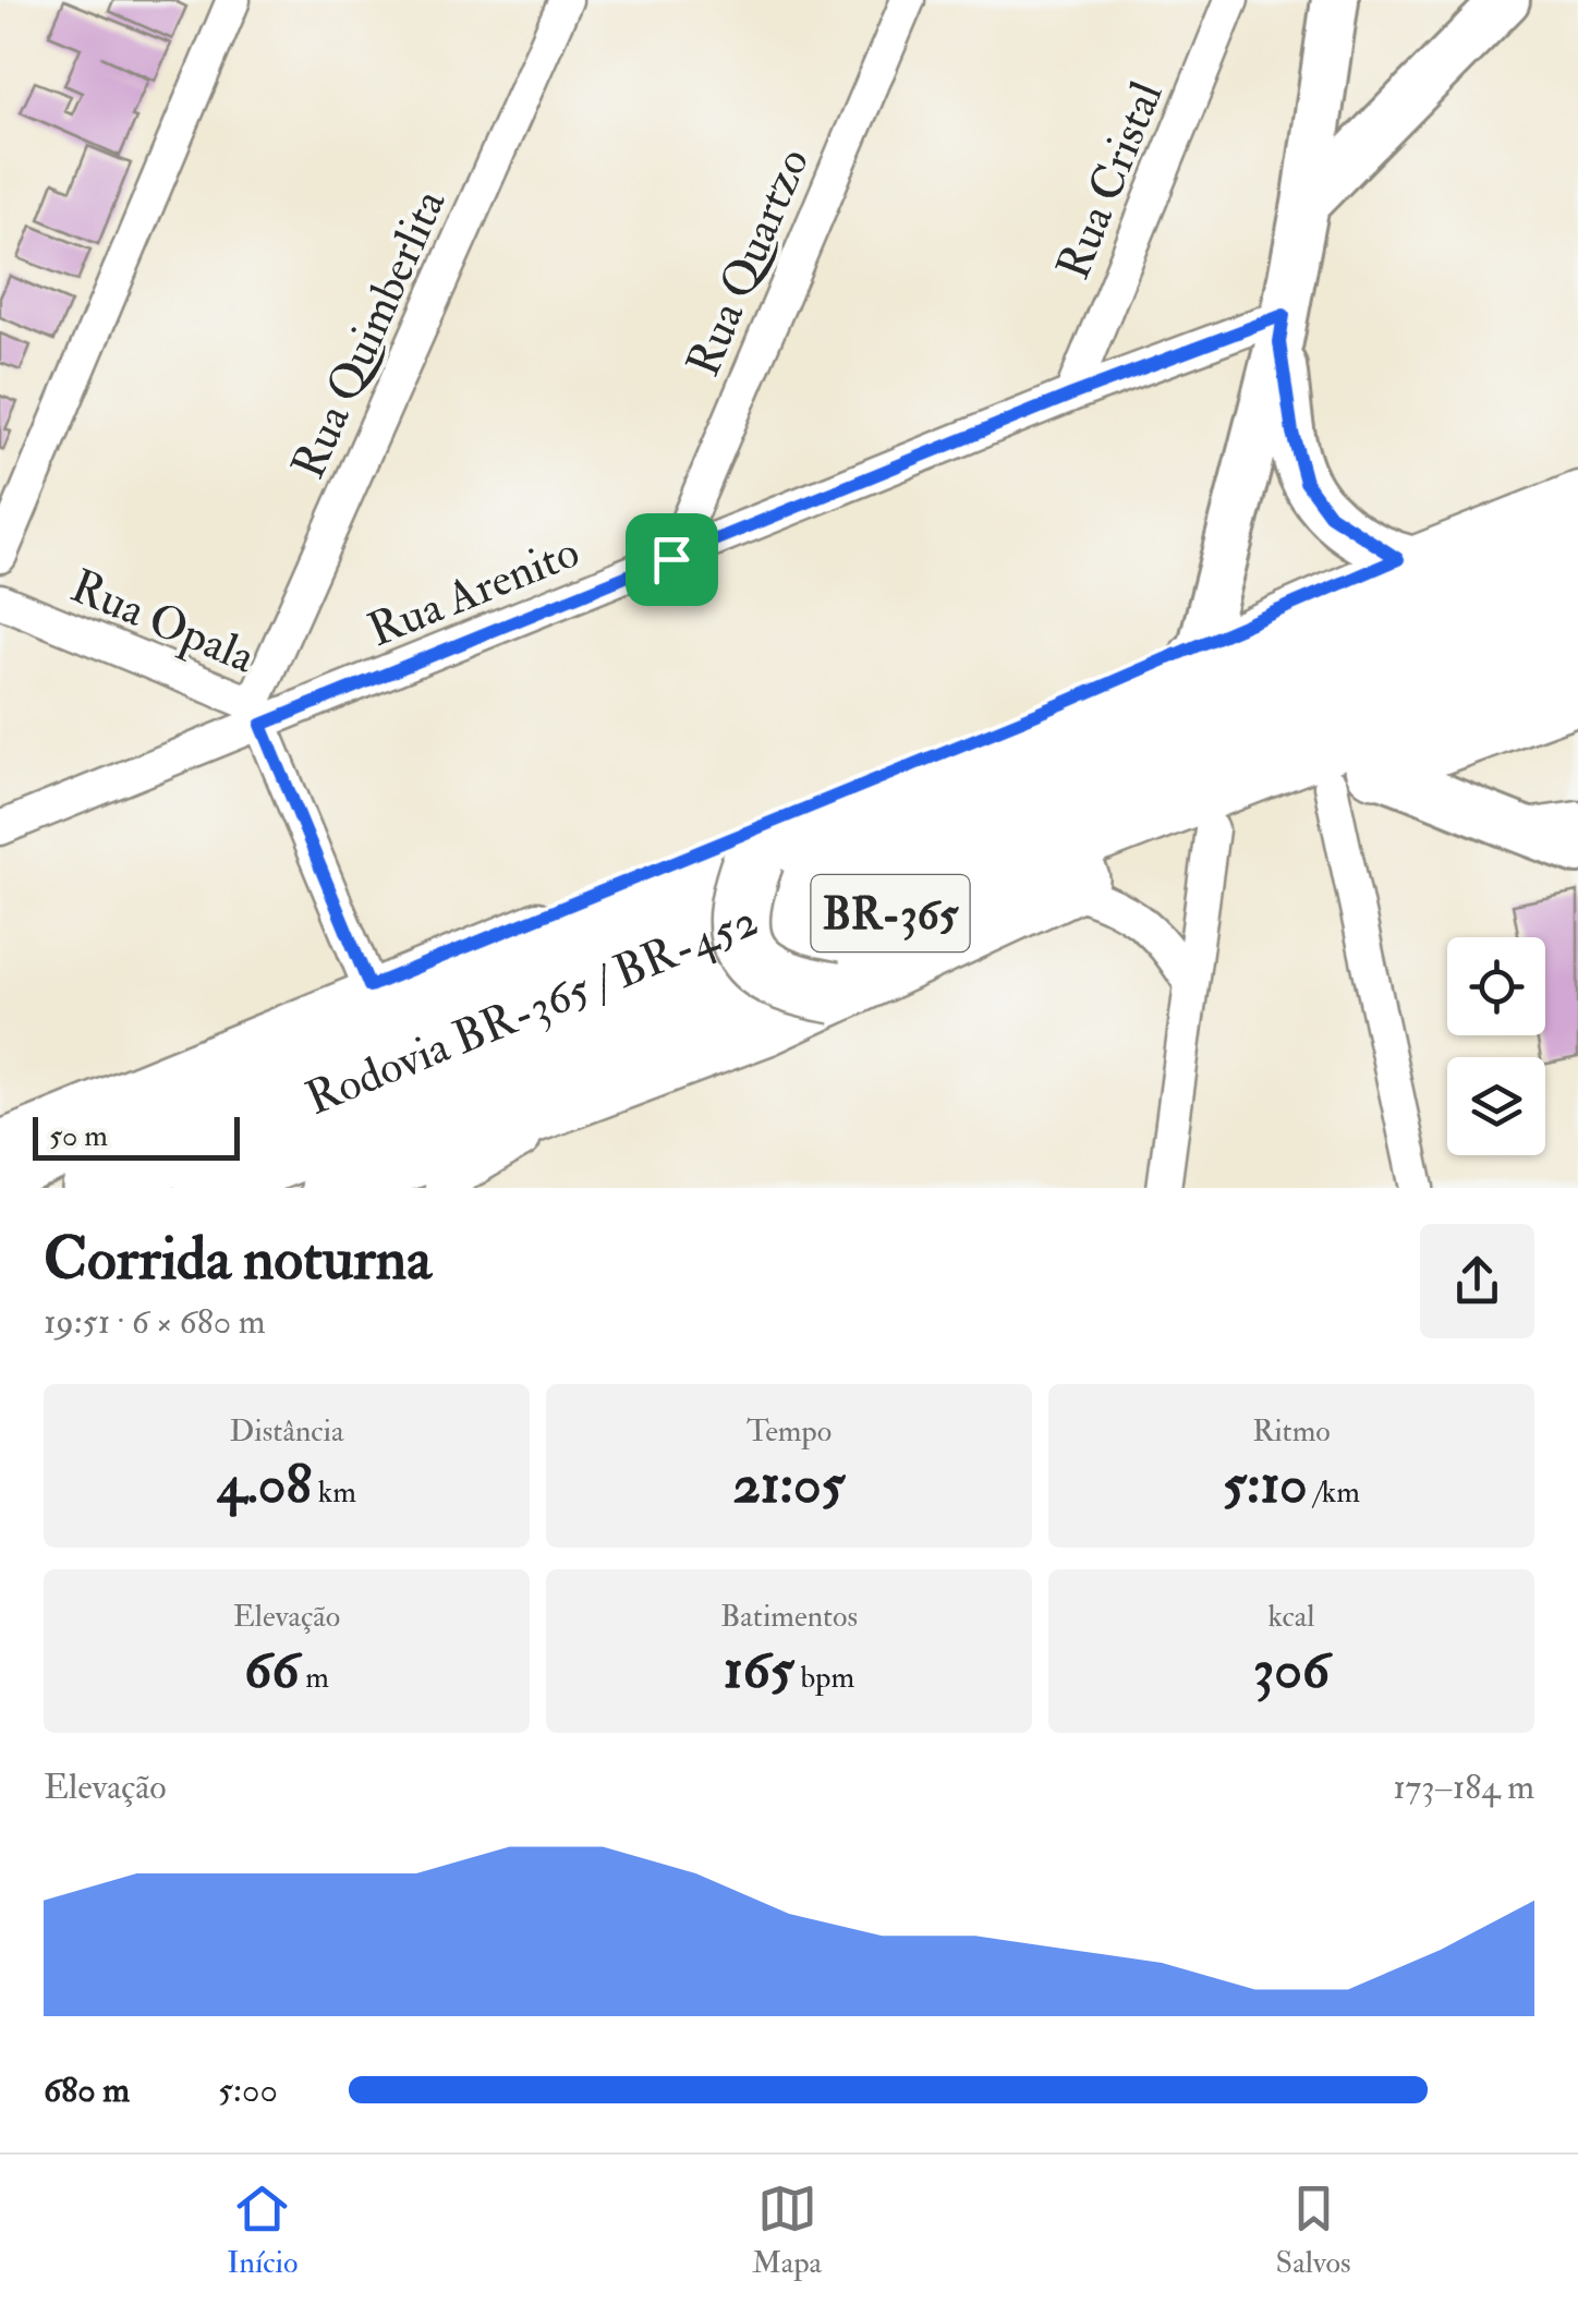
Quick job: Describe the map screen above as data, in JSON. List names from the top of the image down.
{
  "streets": {
    "highway": ["BR-365", "Rodovia BR-365 / BR-452"],
    "street": [
      "Rua Cristal",
      "Rua Quartzo",
      "Rua Quimberlita",
      "Rua Arenito",
      "Rua Opala"
    ]
  },
  "crossings": [
    ["Rua Cristal", "Rua Arenito"],
    ["Rua Quartzo", "Rua Arenito"],
    ["Rua Quimberlita", "Rua Arenito"],
    ["Rua Quimberlita", "Rua Opala"],
    ["Rua Arenito", "Rua Opala"],
    ["BR-365", "Rodovia BR-365 / BR-452"]
  ],
  "scale_bar": "50 m",
  "page": {
    "scale": "50 m",
    "heading": ["Corrida noturna", "19:51 · 6 × 680 m"],
    "stats": [
      ["Distância", "4.08 km"],
      ["Tempo", "21:05"],
      ["Ritmo", "5:10 /km"],
      ["Elevação", "66 m"],
      ["Batimentos", "165 bpm"],
      ["kcal", "306"]
    ],
    "chart": ["Elevação", "173–184 m"],
    "list": [
      {
        "name": "680 m",
        "note": "5:00"
      }
    ],
    "tabs": ["Início", "Mapa", "Salvos"]
  }
}
